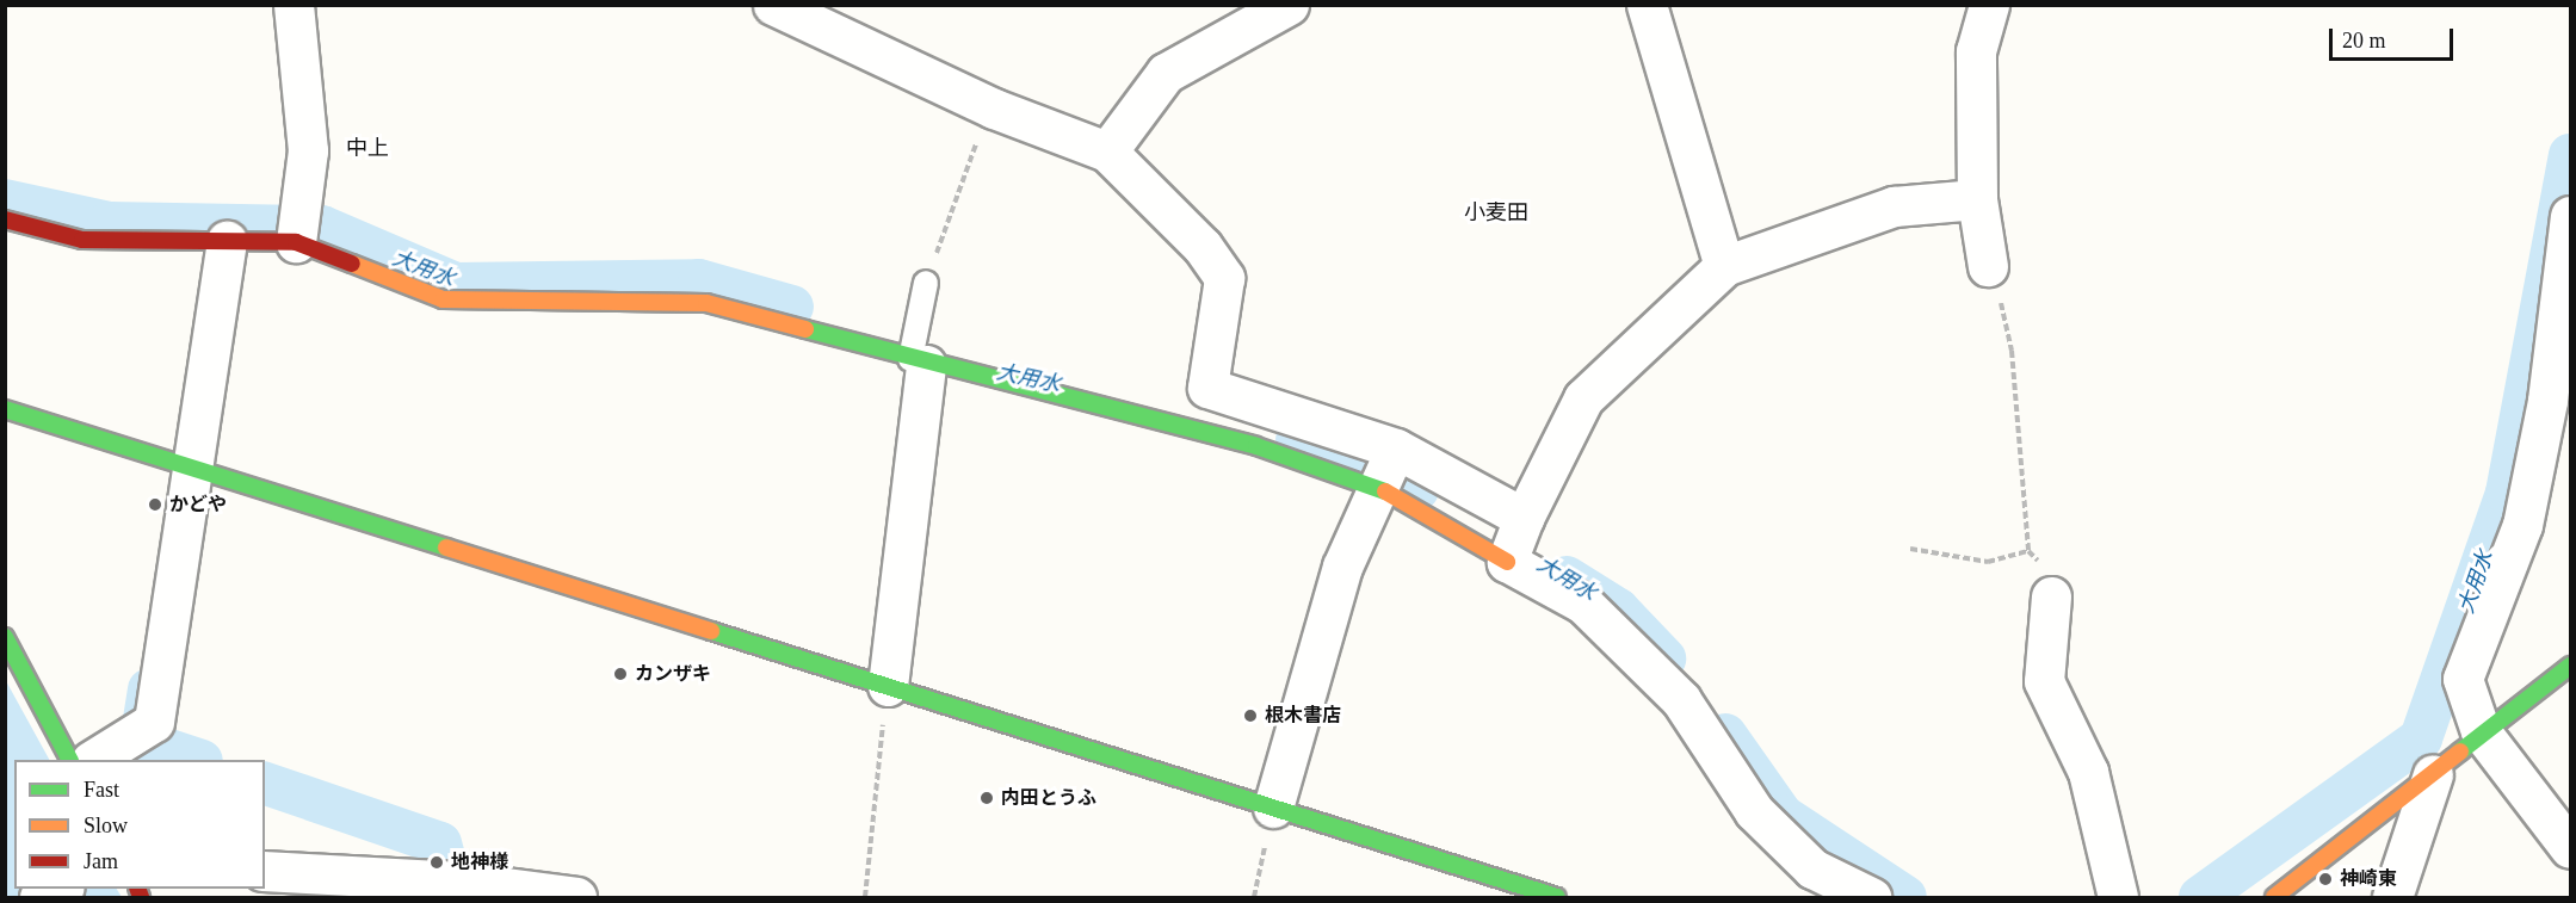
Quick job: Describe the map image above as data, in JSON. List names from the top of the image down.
{
  "districts": ["中上", "小麦田"],
  "water": ["大用水"],
  "places": [
    "かどや",
    "カンザキ",
    "根木書店",
    "内田とうふ",
    "地神様",
    "神崎東"
  ],
  "legend": ["Fast", "Slow", "Jam"],
  "scale_bar": "20 m"
}
